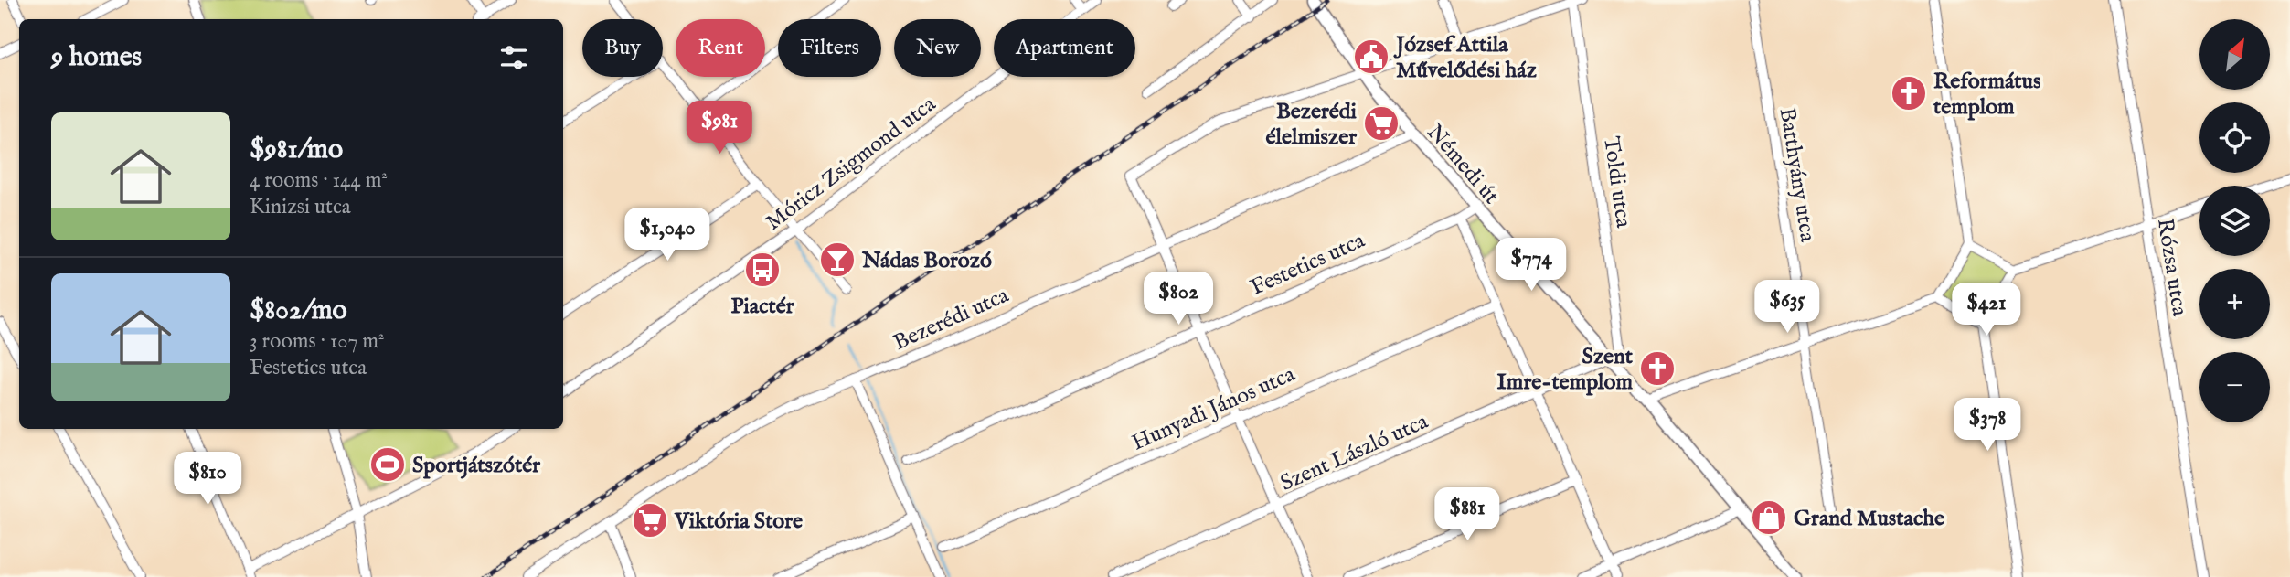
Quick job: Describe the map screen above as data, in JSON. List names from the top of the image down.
{
  "streets": {
    "main road": ["Némedi út"],
    "street": [
      "Móricz Zsigmond utca",
      "Batthyány utca",
      "Toldi utca",
      "Festetics utca",
      "Rózsa utca",
      "Bezerédi utca",
      "Hunyadi János utca",
      "Szent László utca"
    ]
  },
  "crossings": [
    ["Némedi út", "Toldi utca"],
    ["Némedi út", "Festetics utca"],
    ["Némedi út", "Bezerédi utca"],
    ["Némedi út", "Szent László utca"],
    ["Toldi utca", "Szent László utca"]
  ],
  "places": {
    "public building": ["József Attila Művelődési ház"],
    "church": ["Református templom", "Szent Imre-templom"],
    "supermarket": ["Bezerédi élelmiszer", "Viktória Store"],
    "bar": ["Nádas Borozó"],
    "bus stop": ["Piactér"],
    "sports": ["Sportjátszótér"],
    "shop": ["Grand Mustache"]
  },
  "north": "top right",
  "page": {
    "map_buttons": ["+", "−"],
    "chip": [
      "Buy",
      "Rent",
      "Filters",
      "New",
      "Apartment"
    ],
    "heading": "9 homes",
    "list": [
      {
        "name": "$981/mo",
        "note": "4 rooms · 144 m² · Kinizsi utca"
      },
      {
        "name": "$802/mo",
        "note": "3 rooms · 107 m² · Festetics utca"
      }
    ],
    "price": [
      "$981",
      "$1,040",
      "$774",
      "$802",
      "$635",
      "$421",
      "$378",
      "$810",
      "$881"
    ]
  }
}
